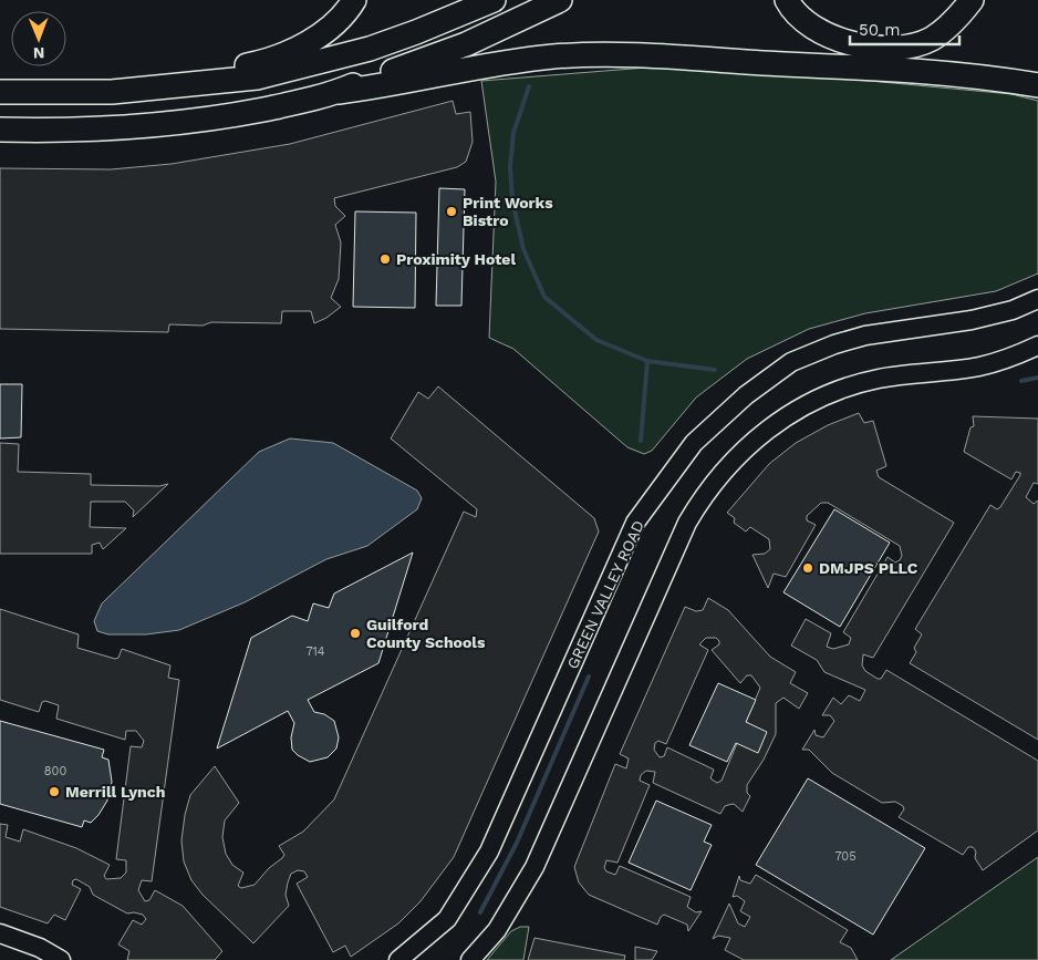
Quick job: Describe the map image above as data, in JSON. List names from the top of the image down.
{
  "streets": {
    "main road": ["GREEN VALLEY ROAD"]
  },
  "places": [
    "Print Works Bistro",
    "Proximity Hotel",
    "DMJPS PLLC",
    "Guilford County Schools",
    "Merrill Lynch"
  ],
  "house_numbers": ["714", "800", "705"],
  "scale_bar": "50 m",
  "north": "bottom"
}
